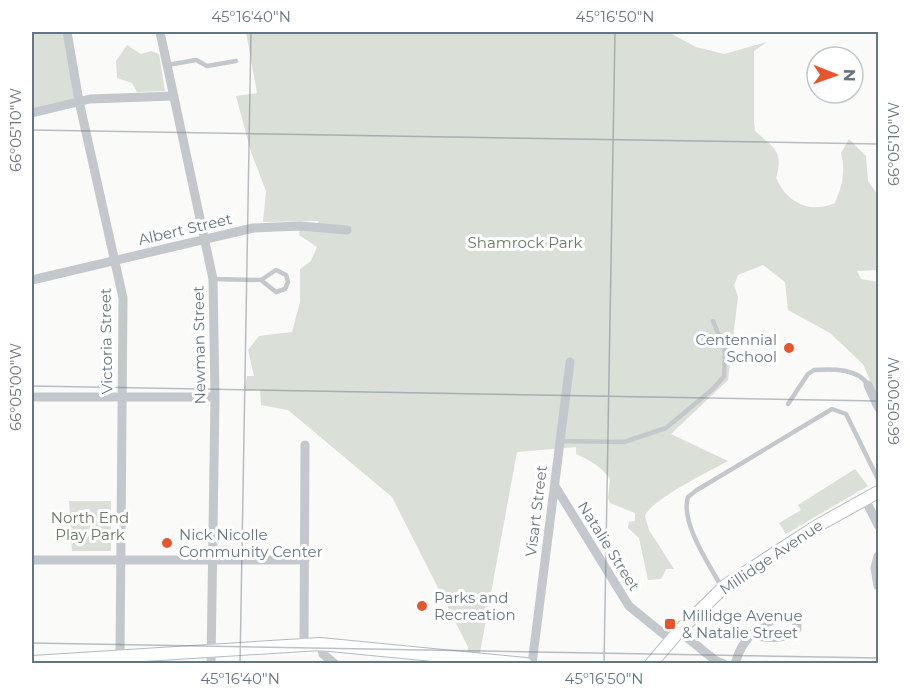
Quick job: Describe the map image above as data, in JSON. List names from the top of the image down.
{
  "streets": {
    "street": [
      "Albert Street",
      "Victoria Street",
      "Newman Street",
      "Visart Street",
      "Natalie Street",
      "Millidge Avenue"
    ]
  },
  "crossings": [
    ["Albert Street", "Victoria Street"],
    ["Albert Street", "Newman Street"],
    ["Visart Street", "Natalie Street"],
    ["Natalie Street", "Millidge Avenue"]
  ],
  "parks": ["Shamrock Park", "North End Play Park"],
  "places": {
    "other": ["Centennial School", "Nick Nicolle Community Center", "Parks and Recreation"],
    "transit": ["Millidge Avenue & Natalie Street"]
  },
  "north": "right",
  "coordinates": [
    "45°16'40\"N",
    "45°16'50\"N",
    "66°05'10\"W",
    "66°05'00\"W"
  ]
}
